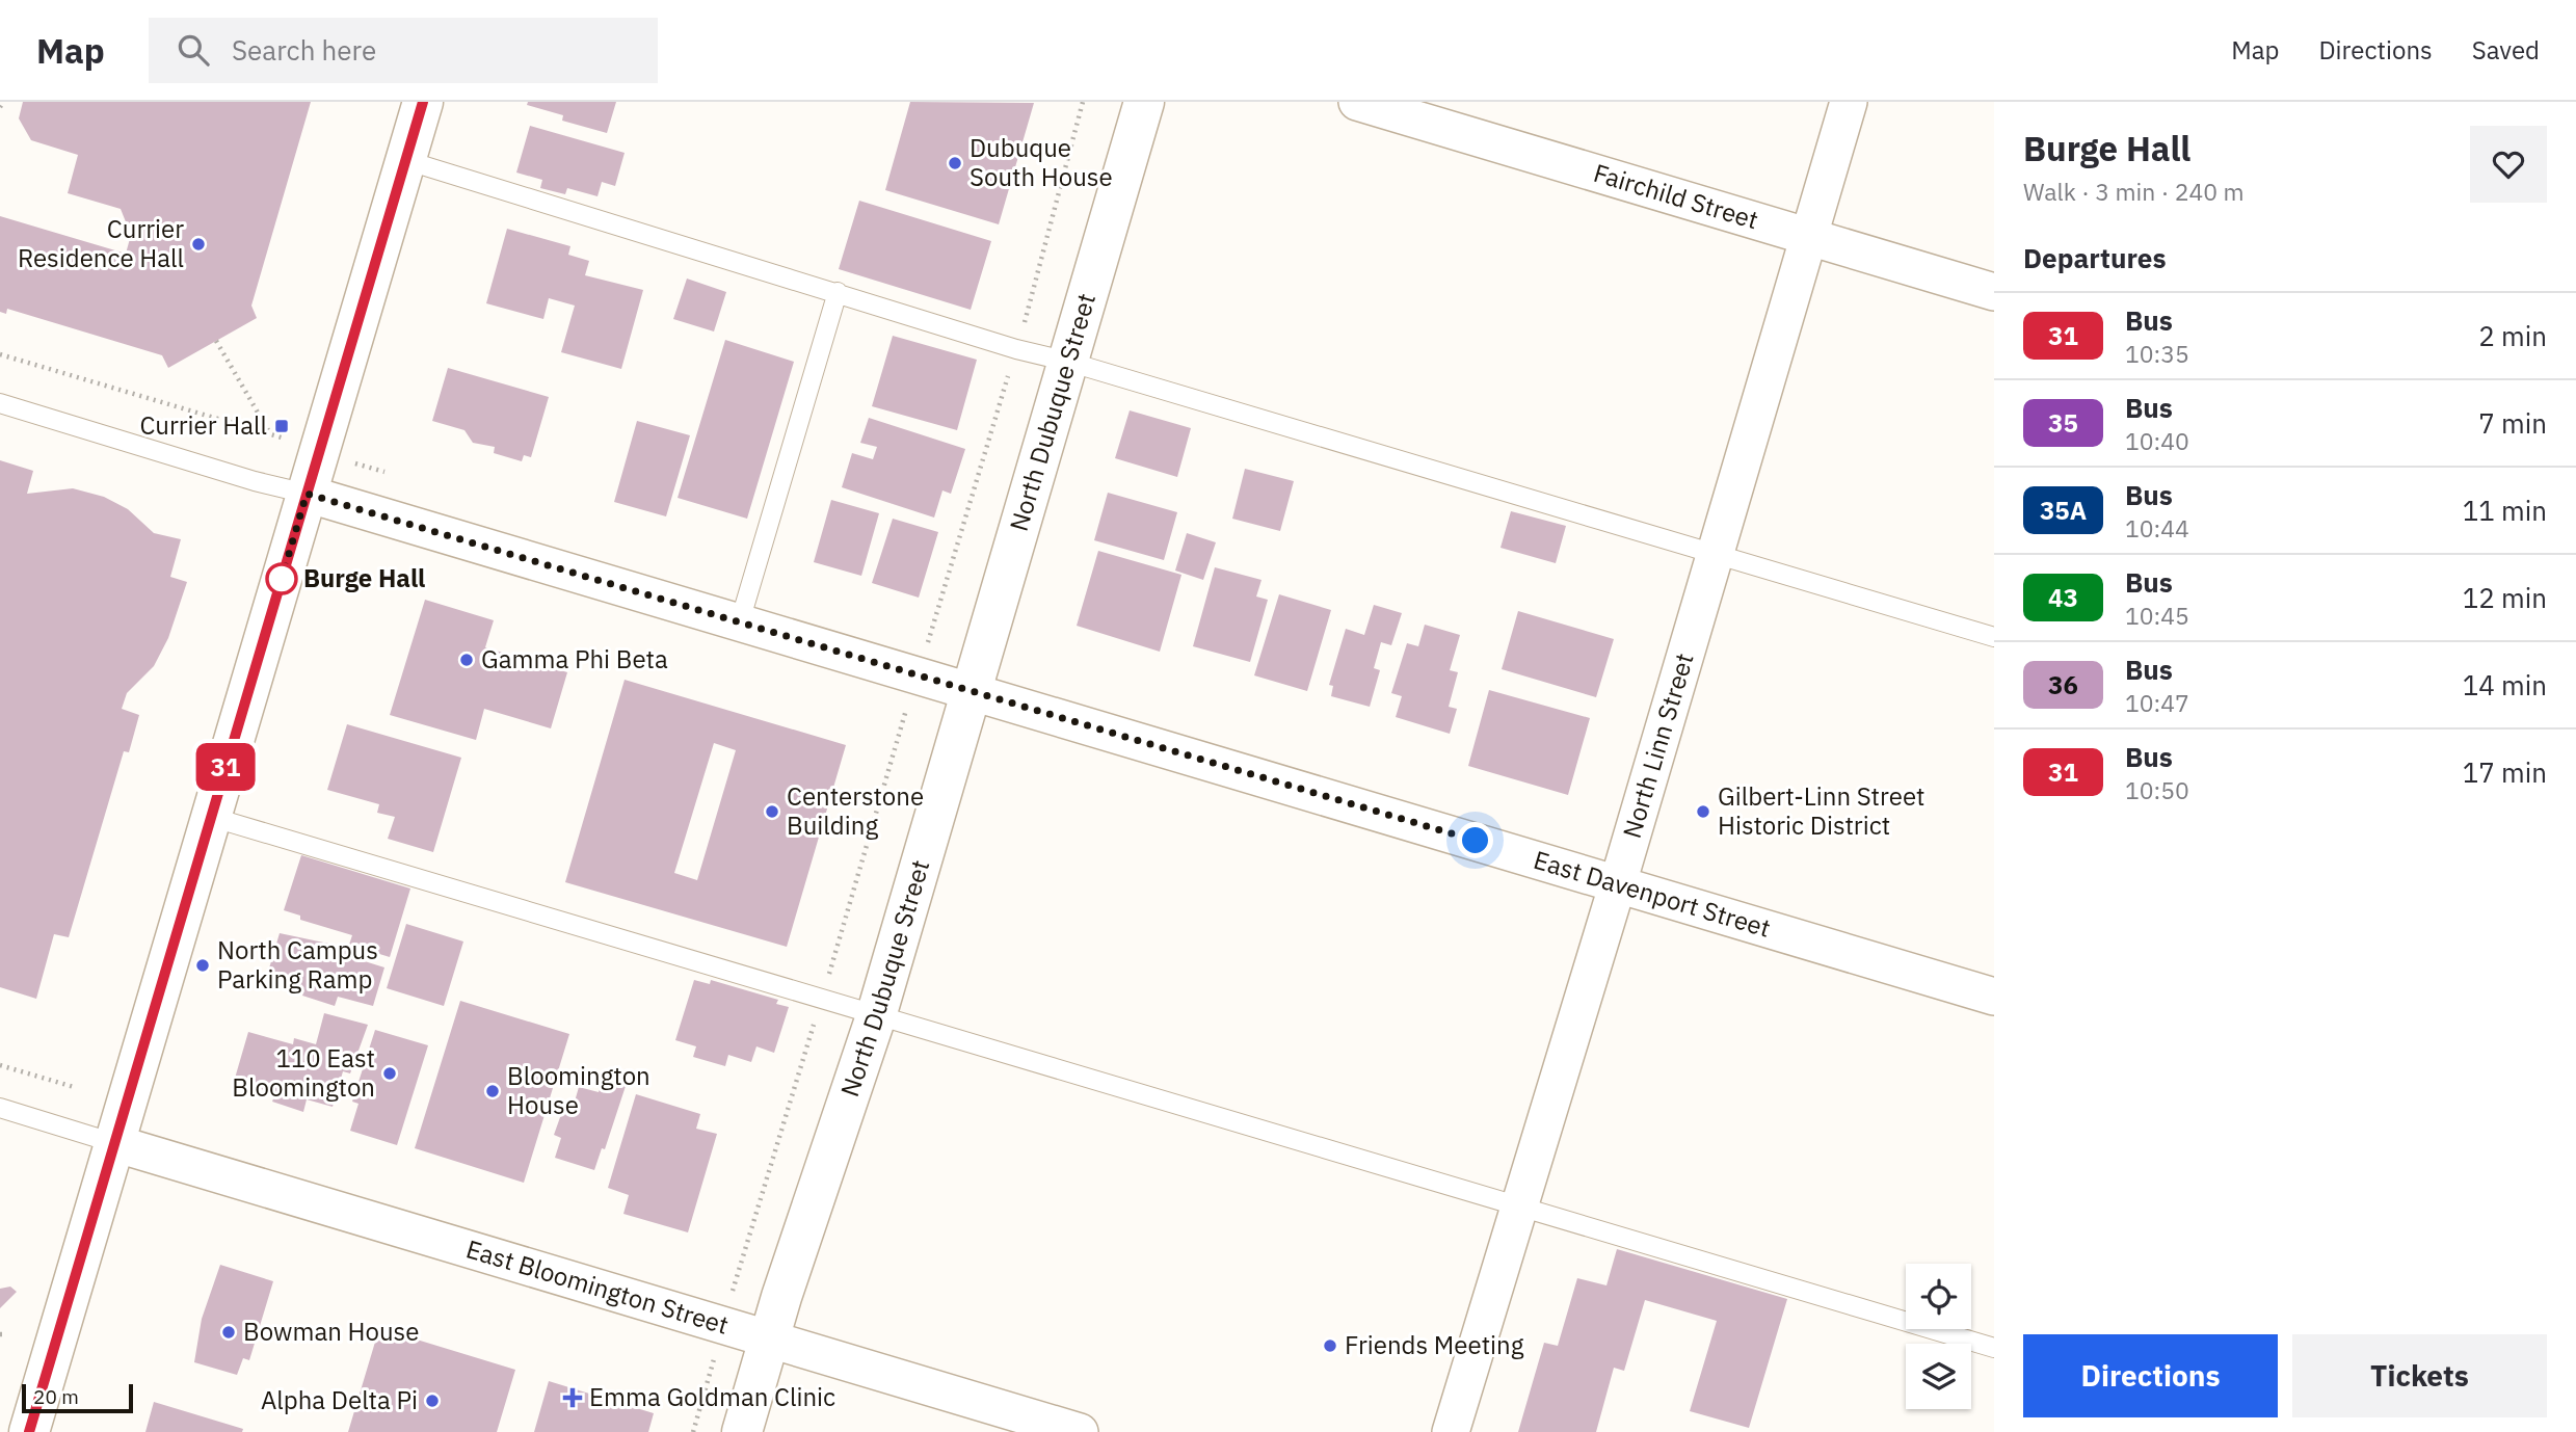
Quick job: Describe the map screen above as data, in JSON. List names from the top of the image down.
{
  "streets": {
    "street": [
      "Fairchild Street",
      "North Dubuque Street",
      "North Linn Street",
      "East Davenport Street",
      "East Bloomington Street"
    ]
  },
  "crossings": [
    ["Fairchild Street", "North Linn Street"],
    ["North Dubuque Street", "East Davenport Street"],
    ["North Dubuque Street", "East Bloomington Street"],
    ["North Linn Street", "East Davenport Street"]
  ],
  "places": {
    "other": [
      "Dubuque South House",
      "Currier Residence Hall",
      "Burge Hall",
      "Gamma Phi Beta",
      "Centerstone Building",
      "Gilbert-Linn Street Historic District",
      "North Campus Parking Ramp",
      "110 East Bloomington",
      "Bloomington House",
      "Bowman House",
      "Friends Meeting",
      "Alpha Delta Pi"
    ],
    "transit": ["Currier Hall"],
    "health": ["Emma Goldman Clinic"]
  },
  "lines": ["bus line 31"],
  "scale_bar": "20 m",
  "page": {
    "header": "Map",
    "search": "Search here",
    "nav": ["Map", "Directions", "Saved"],
    "on_map": "31",
    "heading": [
      ["Burge Hall", "Walk · 3 min · 240 m"],
      "Departures"
    ],
    "list": [
      {
        "mark": "31",
        "name": "Bus",
        "note": "10:35",
        "value": "2 min"
      },
      {
        "mark": "35",
        "name": "Bus",
        "note": "10:40",
        "value": "7 min"
      },
      {
        "mark": "35A",
        "name": "Bus",
        "note": "10:44",
        "value": "11 min"
      },
      {
        "mark": "43",
        "name": "Bus",
        "note": "10:45",
        "value": "12 min"
      },
      {
        "mark": "36",
        "name": "Bus",
        "note": "10:47",
        "value": "14 min"
      },
      {
        "mark": "31",
        "name": "Bus",
        "note": "10:50",
        "value": "17 min"
      }
    ],
    "buttons": ["Directions", "Tickets"],
    "scale": "20 m"
  }
}
